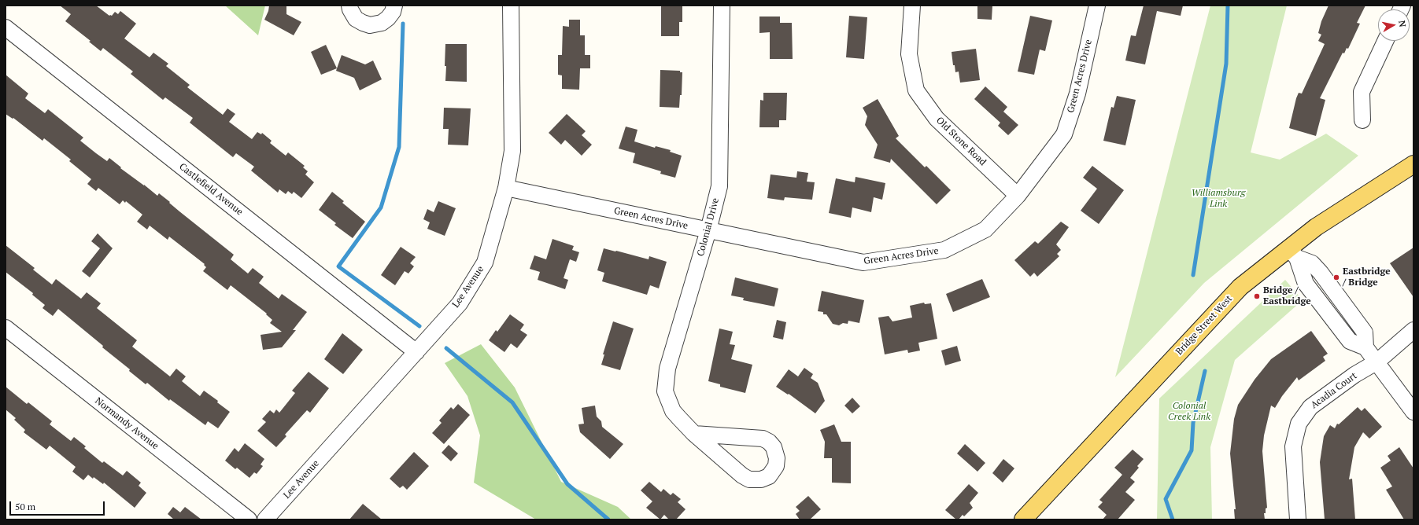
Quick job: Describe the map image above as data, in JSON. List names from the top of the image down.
{
  "streets": {
    "main road": ["Bridge Street West"],
    "street": [
      "Green Acres Drive",
      "Old Stone Road",
      "Castlefield Avenue",
      "Colonial Drive",
      "Lee Avenue",
      "Acadia Court",
      "Normandy Avenue"
    ]
  },
  "crossings": [
    ["Green Acres Drive", "Old Stone Road"],
    ["Green Acres Drive", "Colonial Drive"],
    ["Green Acres Drive", "Lee Avenue"],
    ["Castlefield Avenue", "Lee Avenue"]
  ],
  "parks": ["Williamsburg Link", "Colonial Creek Link"],
  "places": ["Eastbridge / Bridge", "Bridge / Eastbridge"],
  "scale_bar": "50 m",
  "north": "right"
}
